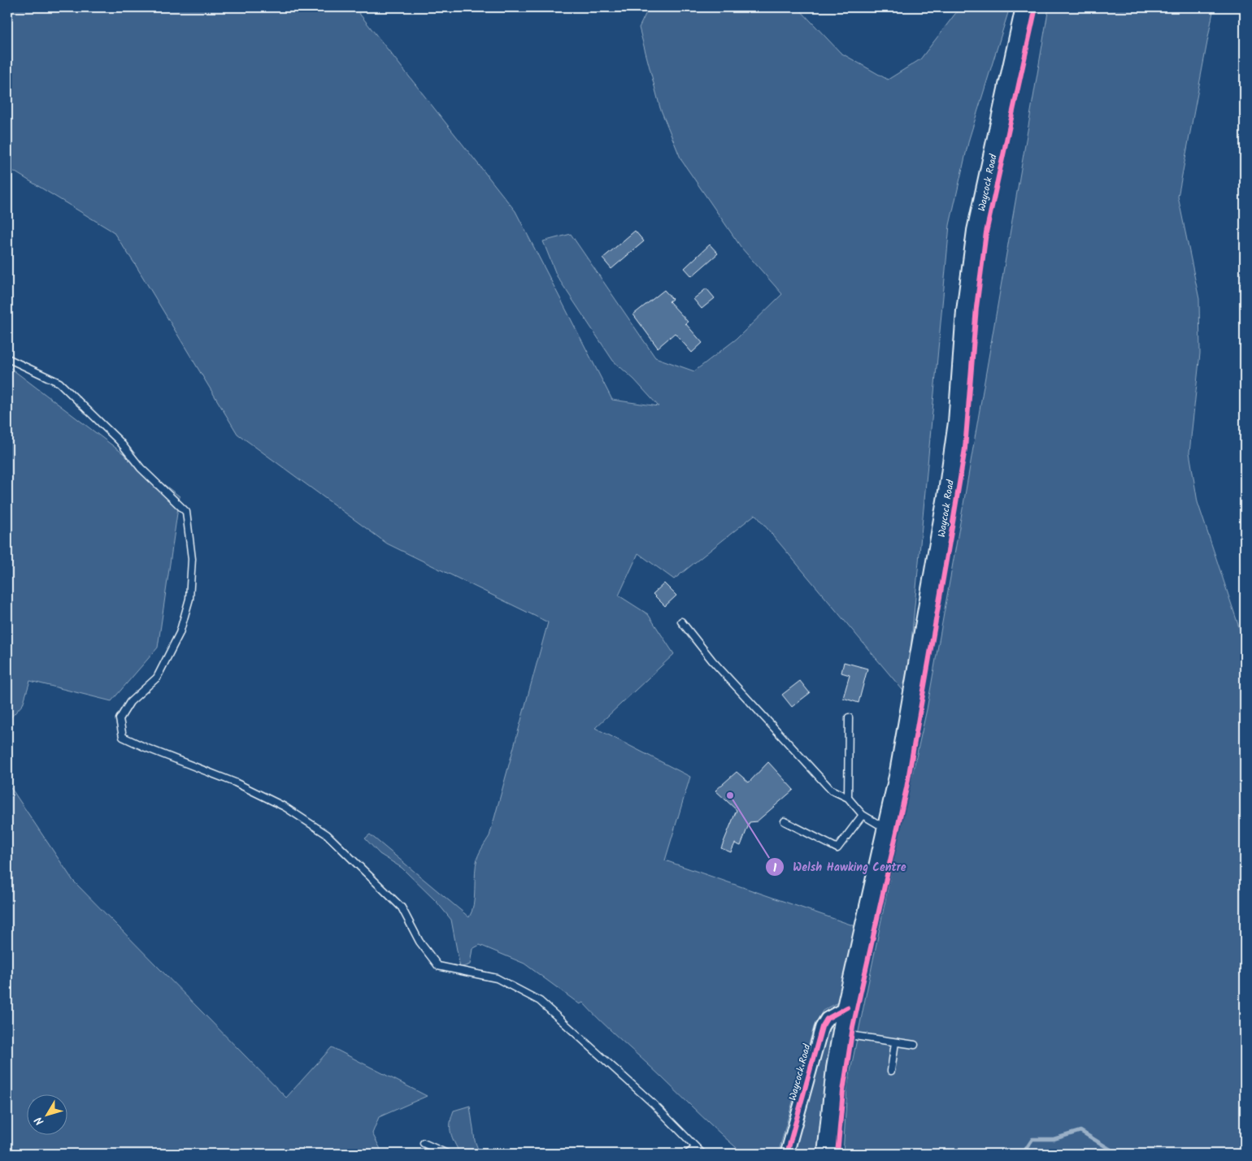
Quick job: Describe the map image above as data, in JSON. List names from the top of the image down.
{
  "streets": {
    "main road": ["Waycock Road"]
  },
  "places": ["Welsh Hawking Centre"],
  "north": "bottom left"
}
